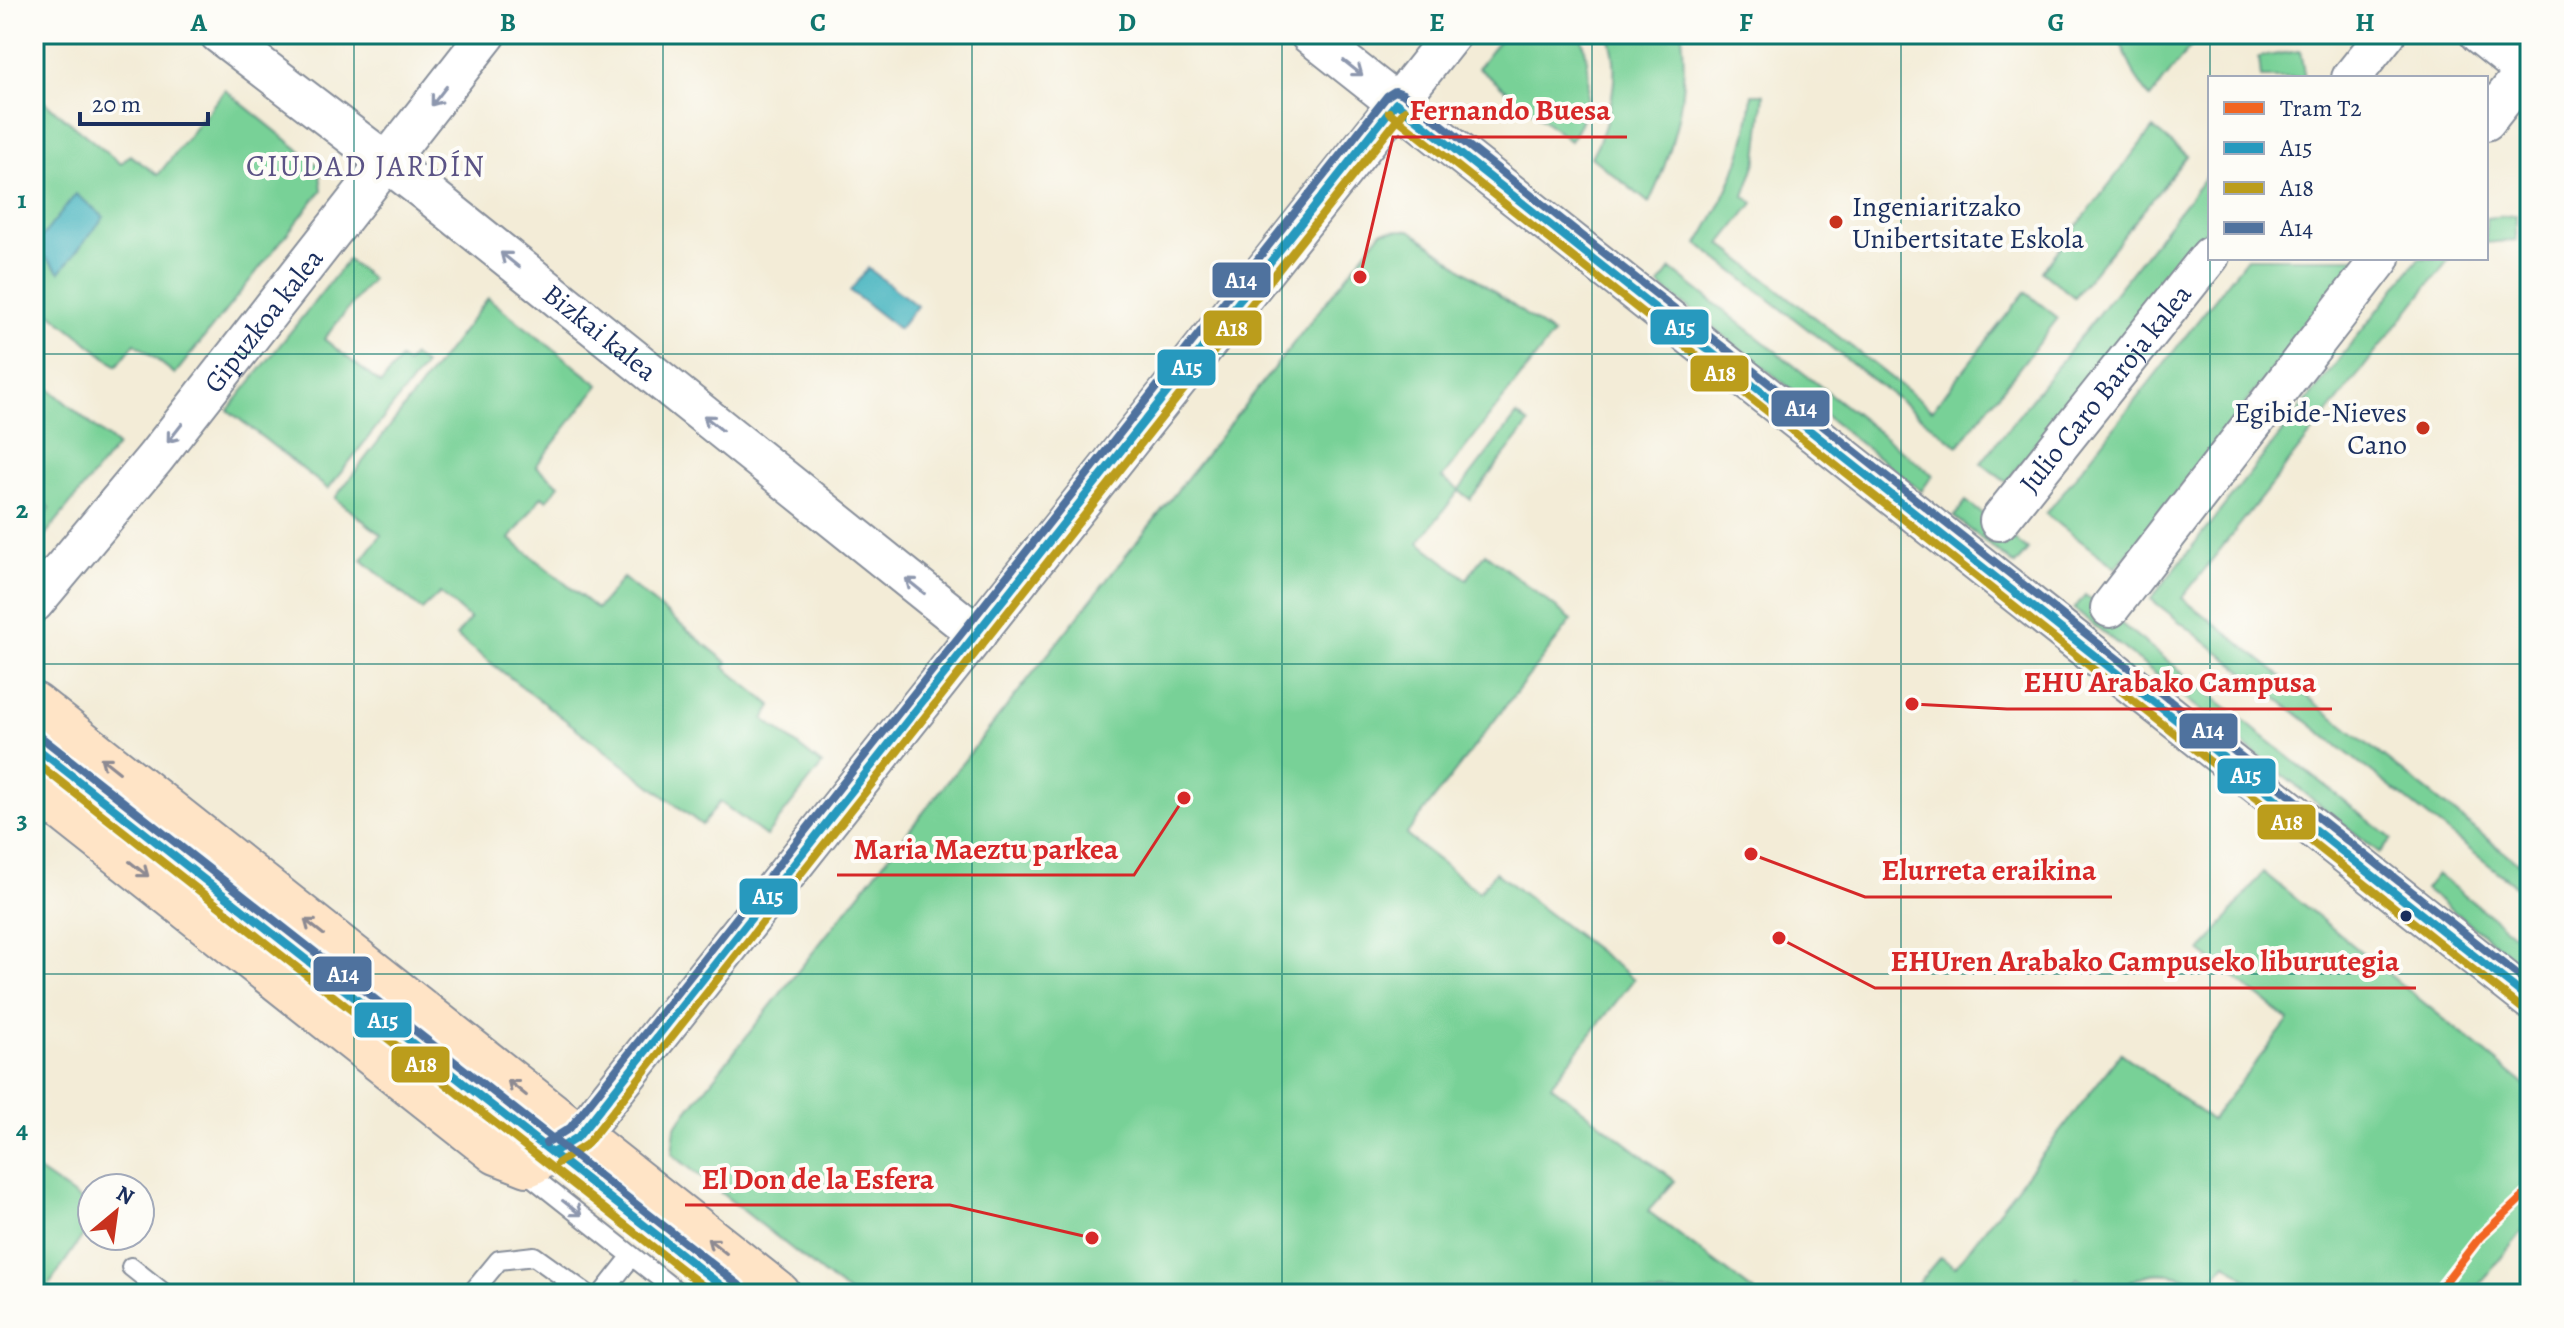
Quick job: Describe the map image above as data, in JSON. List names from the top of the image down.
{
  "streets": {
    "street": ["Gipuzkoa kalea", "Bizkai kalea", "Julio Caro Baroja kalea"]
  },
  "crossings": [
    ["Gipuzkoa kalea", "Bizkai kalea"]
  ],
  "one_way": ["Gipuzkoa kalea", "Bizkai kalea"],
  "districts": ["CIUDAD JARDÍN"],
  "places": [
    "Ingeniaritzako Unibertsitate Eskola",
    "Fernando Buesa",
    "Egibide-Nieves Cano",
    "EHU Arabako Campusa",
    "Maria Maeztu parkea",
    "Elurreta eraikina",
    "EHUren Arabako Campuseko liburutegia",
    "El Don de la Esfera"
  ],
  "lines": [
    "transit line A14",
    "transit line A15",
    "transit line A18",
    "tram line T2"
  ],
  "legend": [
    "Tram T2",
    "A15",
    "A18",
    "A14"
  ],
  "scale_bar": "20 m",
  "north": "top right",
  "grid": {
    "columns": [
      "A",
      "B",
      "C",
      "D",
      "E",
      "F",
      "G",
      "H"
    ],
    "rows": [
      "1",
      "2",
      "3",
      "4"
    ]
  }
}
